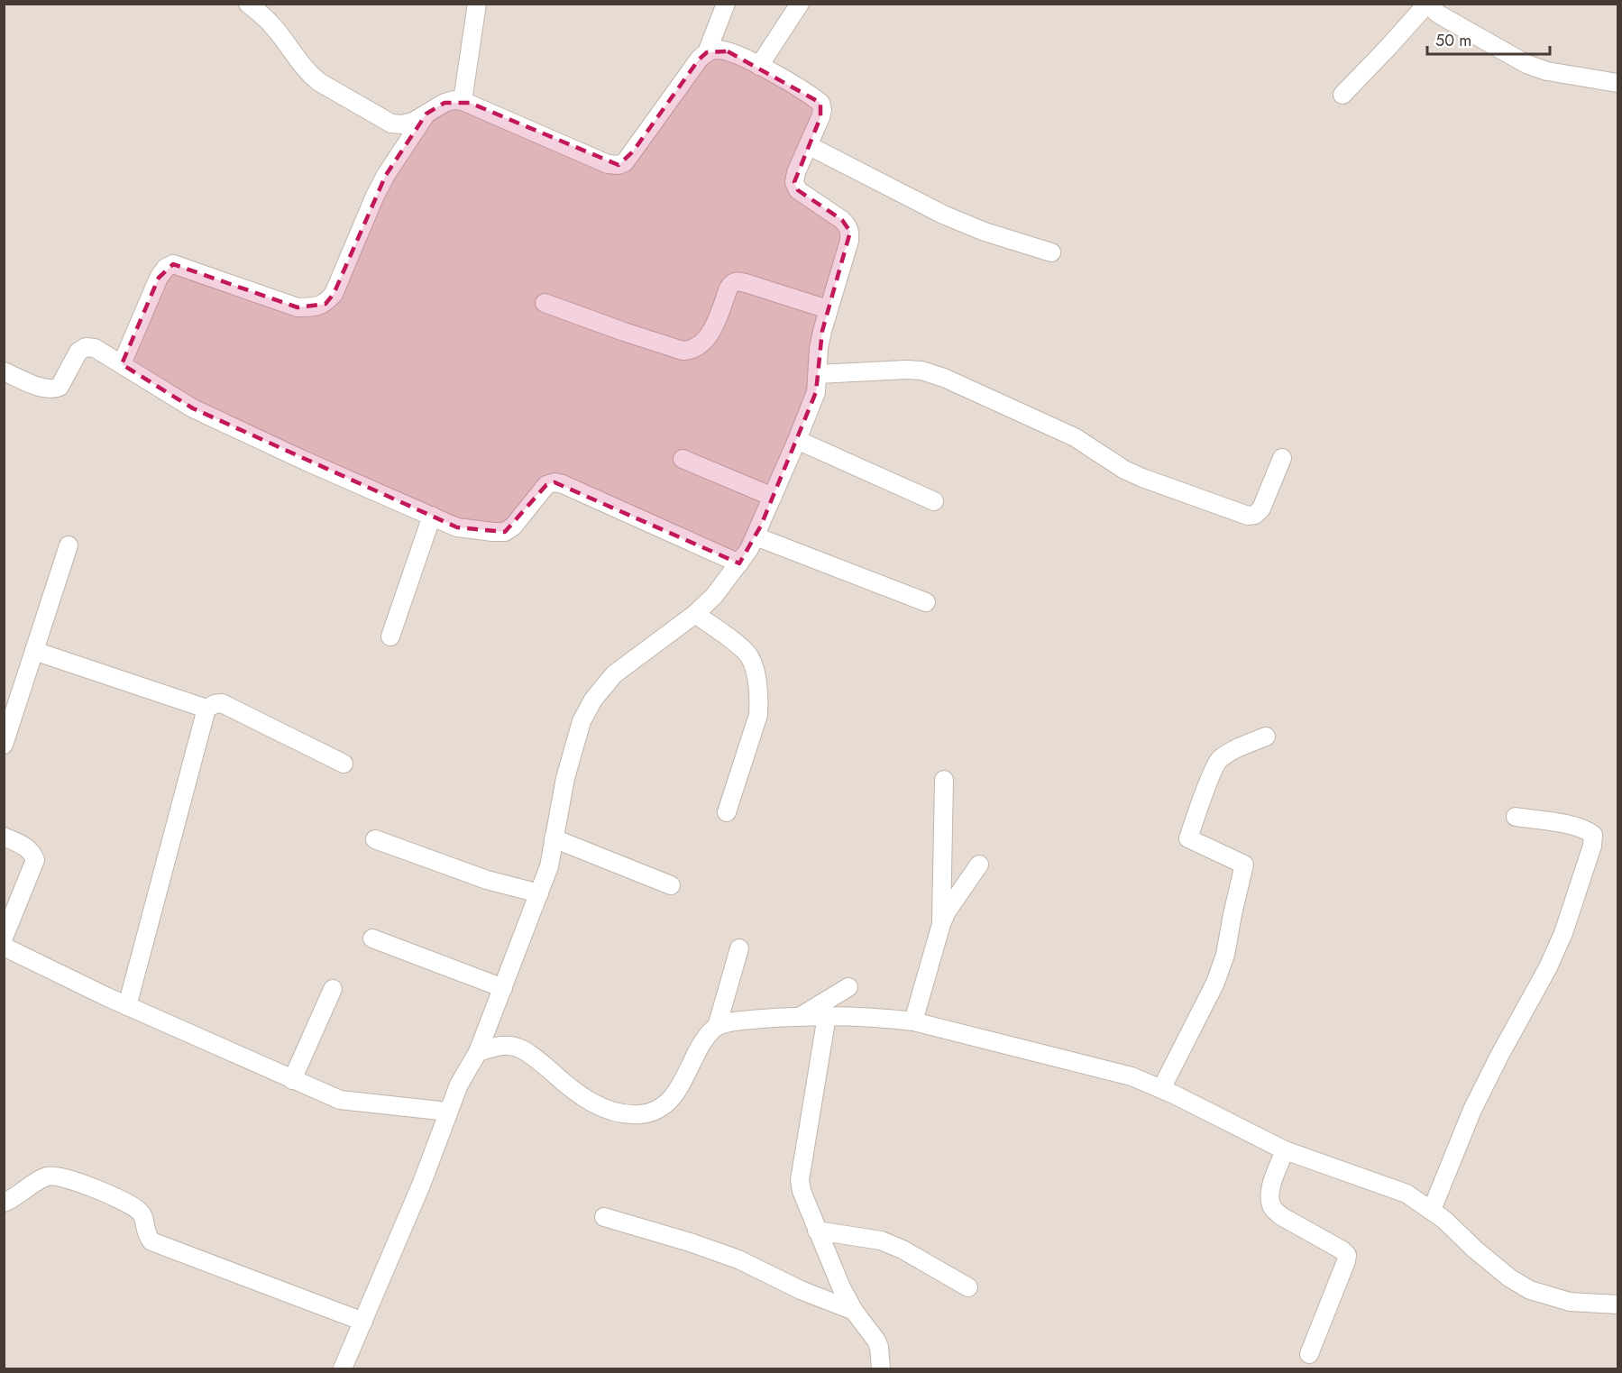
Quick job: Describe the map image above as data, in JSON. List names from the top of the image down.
{
  "scale_bar": "50 m"
}
